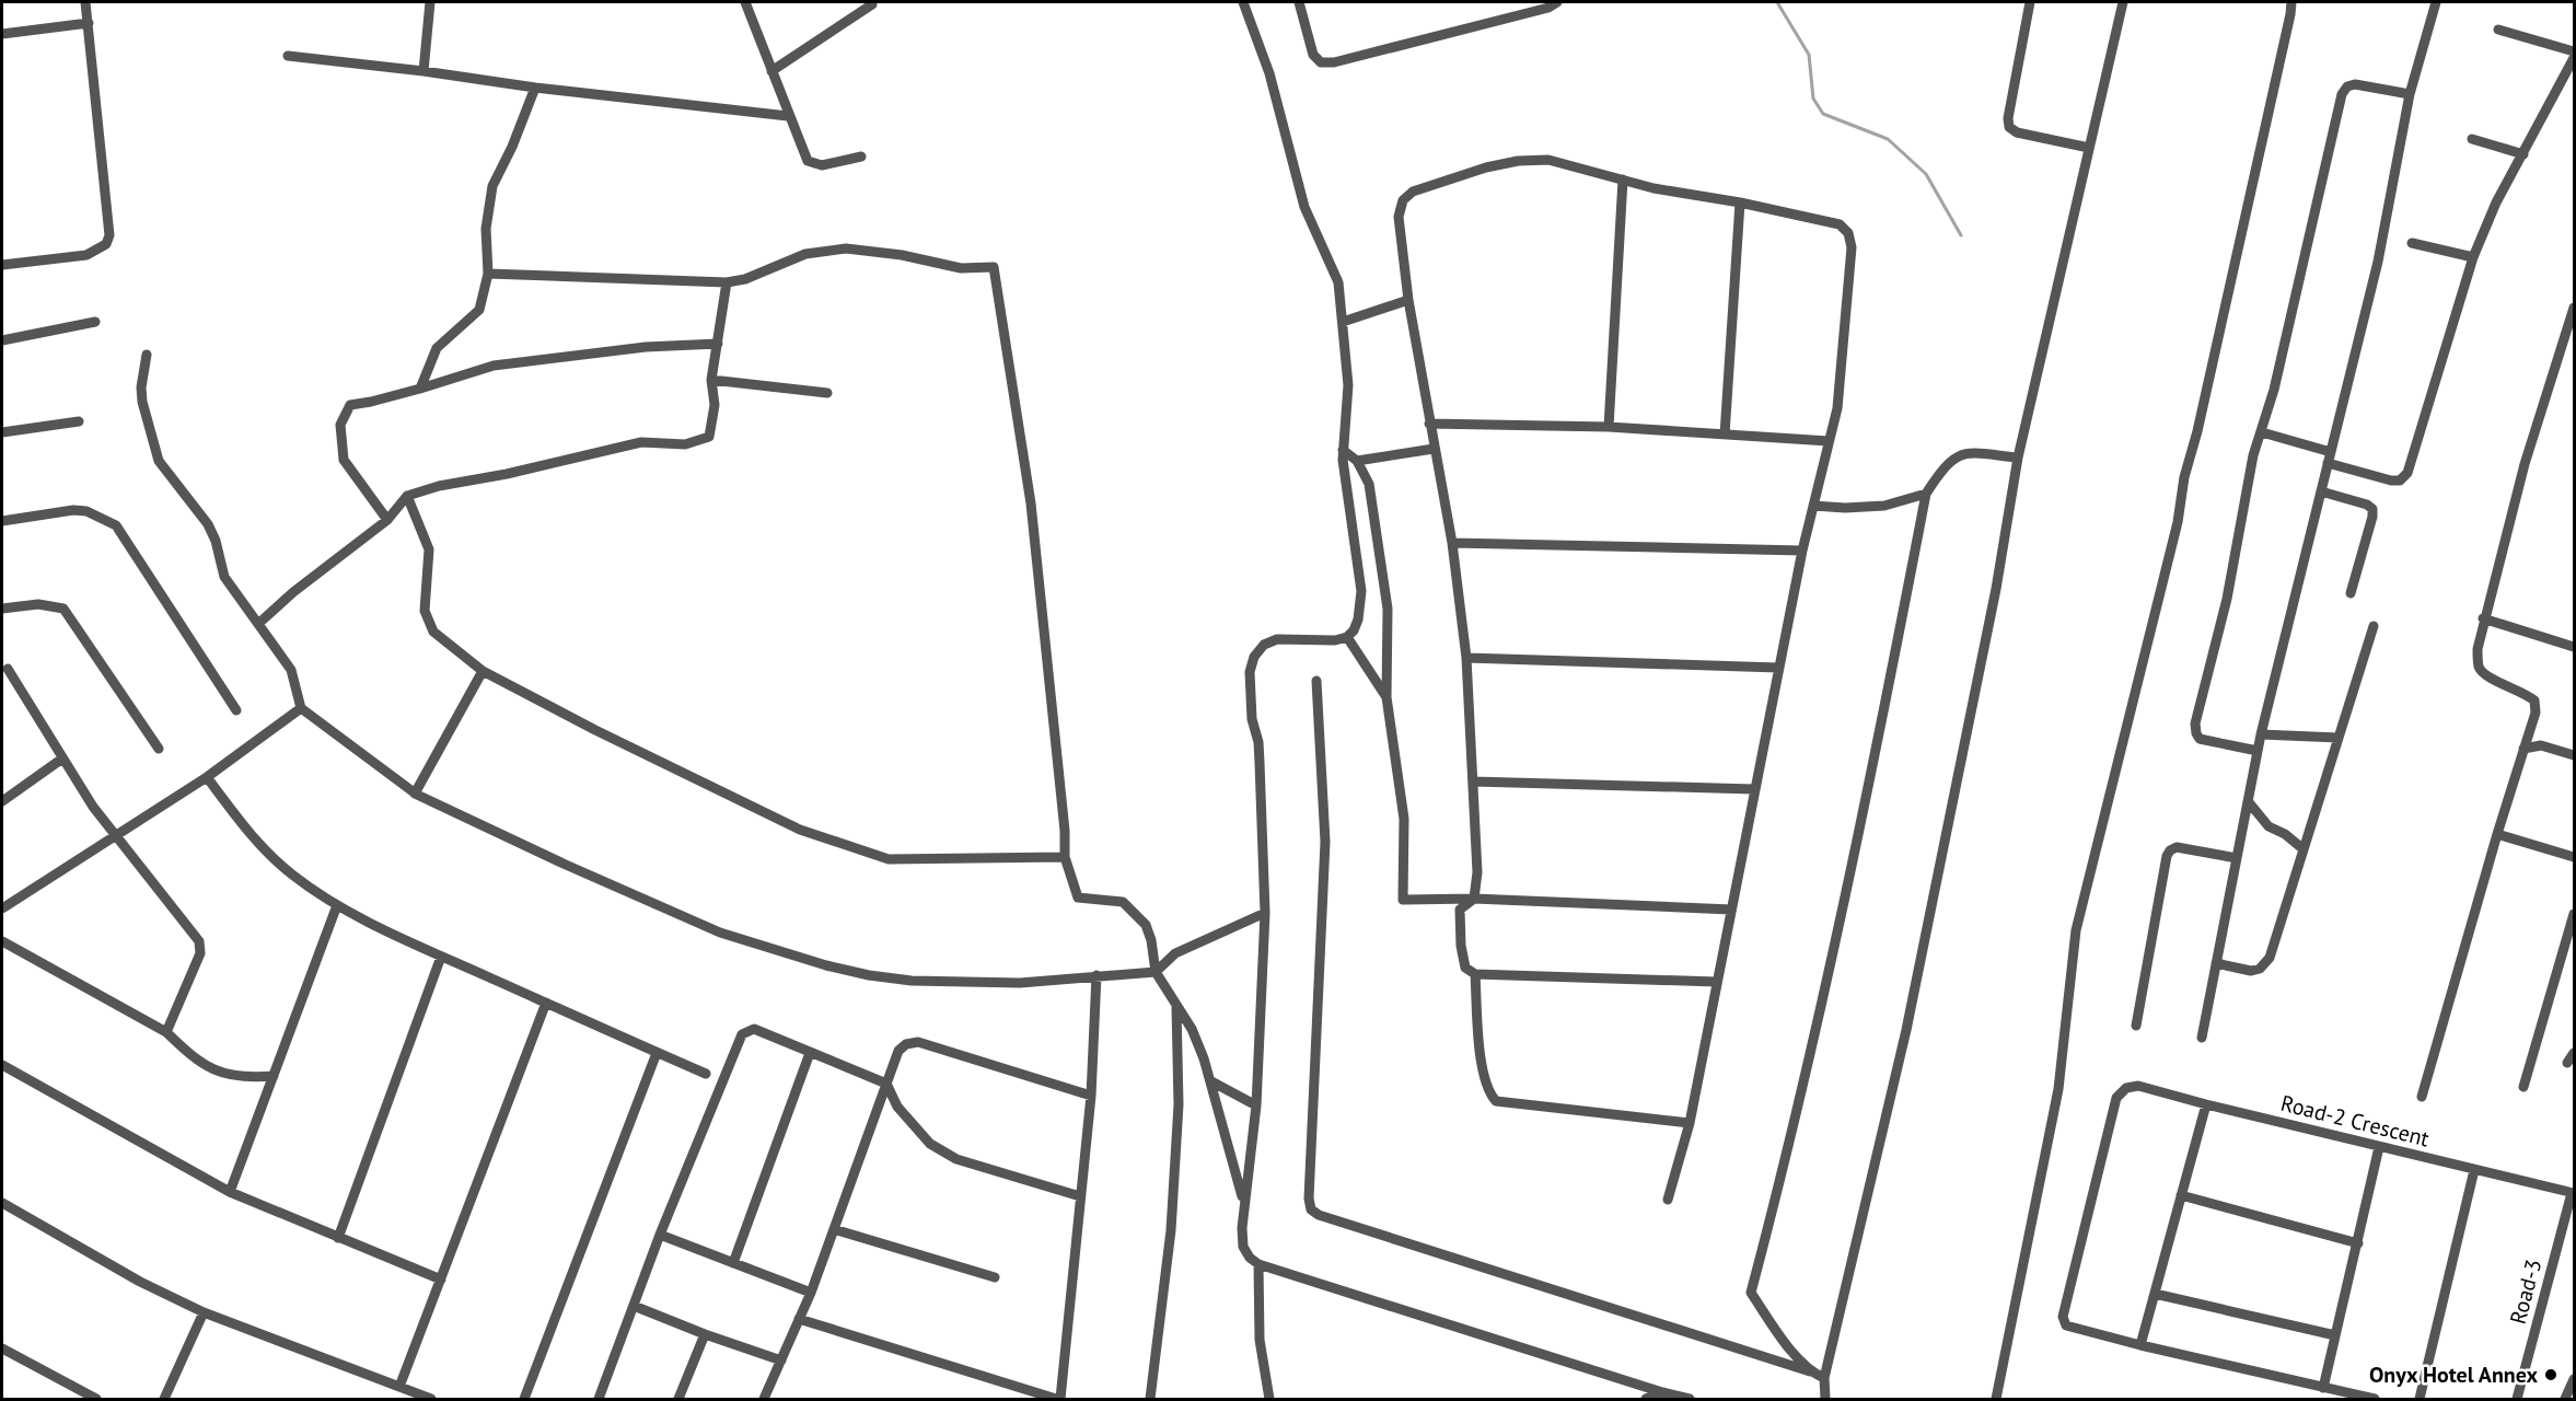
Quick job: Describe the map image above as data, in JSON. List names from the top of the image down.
{
  "streets": {
    "street": ["Road-2 Crescent", "Road-3"]
  },
  "crossings": [
    ["Road-2 Crescent", "Road-3"]
  ],
  "places": ["Onyx Hotel Annex"]
}
